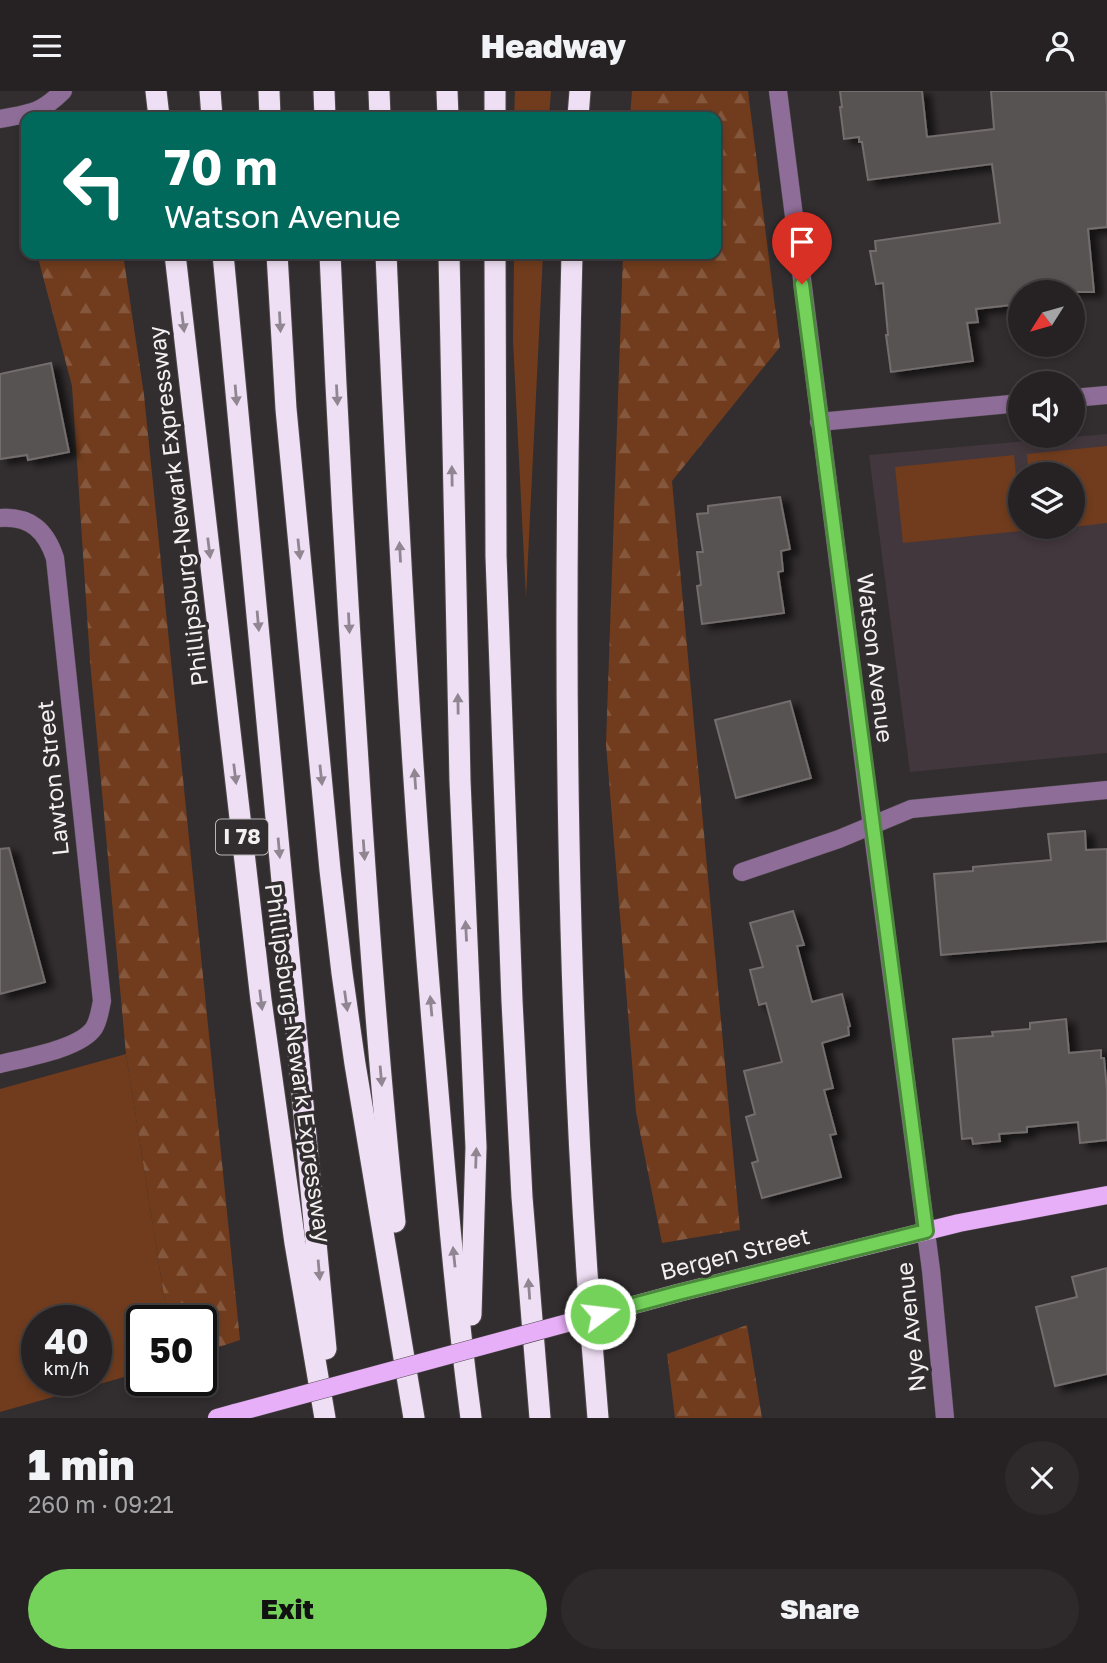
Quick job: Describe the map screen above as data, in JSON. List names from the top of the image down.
{
  "streets": {
    "highway": ["Phillipsburg-Newark Expressway", "I 78"],
    "main road": ["Bergen Street"],
    "street": ["Watson Avenue", "Lawton Street", "Nye Avenue"]
  },
  "crossings": [
    ["Watson Avenue", "Bergen Street"],
    ["Watson Avenue", "Nye Avenue"],
    ["Bergen Street", "Nye Avenue"]
  ],
  "north": "bottom left",
  "page": {
    "header": "Headway",
    "turn": ["70 m", "Watson Avenue"],
    "speed": "40 km/h",
    "limit": "50",
    "heading": ["1 min", "260 m · 09:21"],
    "buttons": ["Exit", "Share"]
  }
}
